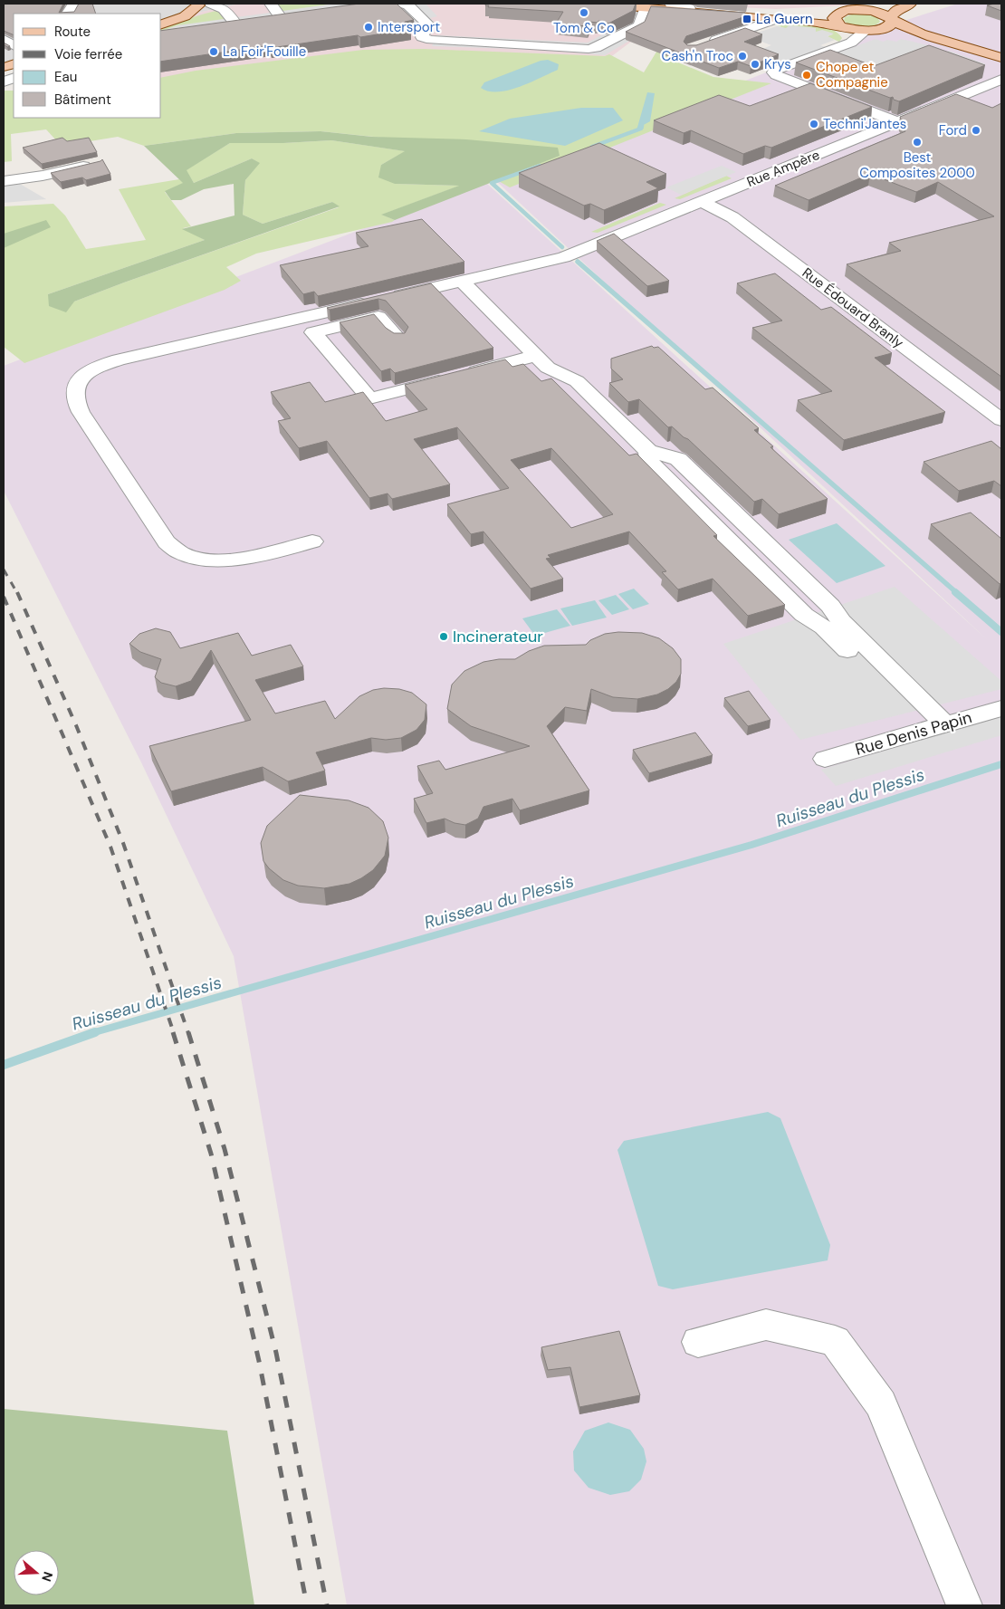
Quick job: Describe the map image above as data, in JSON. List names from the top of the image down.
{
  "streets": {
    "street": ["Rue Ampère", "Rue Édouard Branly", "Rue Denis Papin"]
  },
  "crossings": [
    ["Rue Ampère", "Rue Édouard Branly"]
  ],
  "water": ["Ruisseau du Plessis"],
  "places": {
    "other": [
      "Tom & Co",
      "Intersport",
      "La Foir'Fouille",
      "Cash'n Troc",
      "Krys",
      "Chope et Compagnie",
      "Techni'Jantes",
      "Ford",
      "Best Composites 2000",
      "Incinerateur"
    ],
    "transit": ["La Guern"]
  },
  "legend": [
    "Route",
    "Voie ferrée",
    "Eau",
    "Bâtiment"
  ],
  "north": "right"
}
